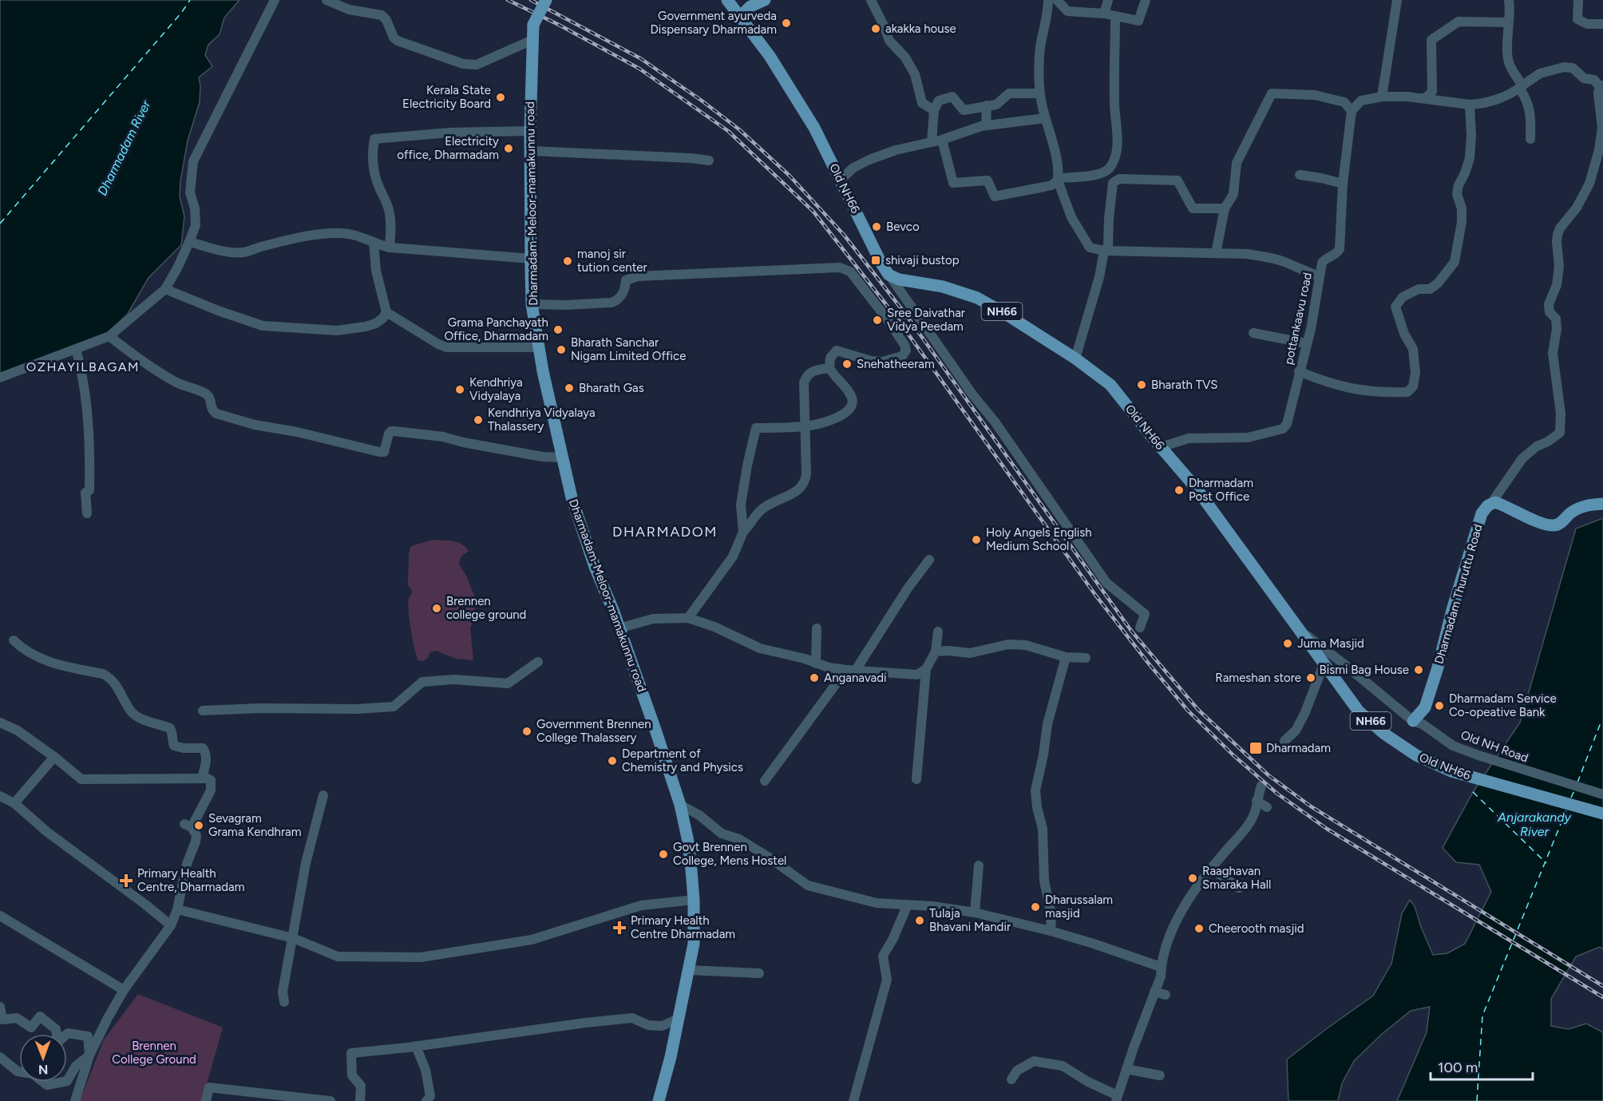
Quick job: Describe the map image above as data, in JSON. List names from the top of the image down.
{
  "streets": {
    "main road": [
      "Old NH66",
      "Dharmadam-Meloor-mamakunnu road",
      "NH66",
      "Dharmadam Thuruttu Road"
    ],
    "street": ["pottankaavu road", "Old NH Road"]
  },
  "crossings": [
    ["Old NH66", "pottankaavu road"],
    ["Old NH66", "Old NH Road"],
    ["Dharmadam Thuruttu Road", "Old NH Road"]
  ],
  "districts": ["OZHAYILBAGAM", "DHARMADOM"],
  "water": ["Dharmadam River", "Anjarakandy River"],
  "parks": ["Brennen College Ground"],
  "places": {
    "other": [
      "Government ayurveda Dispensary Dharmadam",
      "akakka house",
      "Kerala State Electricity Board",
      "Electricity office, Dharmadam",
      "Bevco",
      "manoj sir tution center",
      "Sree Daivathar Vidya Peedam",
      "Grama Panchayath Office, Dharmadam",
      "Bharath Sanchar Nigam Limited Office",
      "Snehatheeram",
      "Bharath TVS",
      "Bharath Gas",
      "Kendhriya Vidyalaya",
      "Kendhriya Vidyalaya Thalassery",
      "Dharmadam Post Office",
      "Holy Angels English Medium School",
      "Brennen college ground",
      "Juma Masjid",
      "Bismi Bag House",
      "Anganavadi",
      "Rameshan store",
      "Dharmadam Service Co-opeative Bank",
      "Government Brennen College Thalassery",
      "Department of Chemistry and Physics",
      "Sevagram Grama Kendhram",
      "Govt Brennen College, Mens Hostel",
      "Raaghavan Smaraka Hall",
      "Dharussalam masjid",
      "Tulaja Bhavani Mandir",
      "Cheerooth masjid"
    ],
    "transit": ["shivaji bustop", "Dharmadam"],
    "health": ["Primary Health Centre, Dharmadam", "Primary Health Centre Dharmadam"]
  },
  "scale_bar": "100 m",
  "north": "bottom"
}
